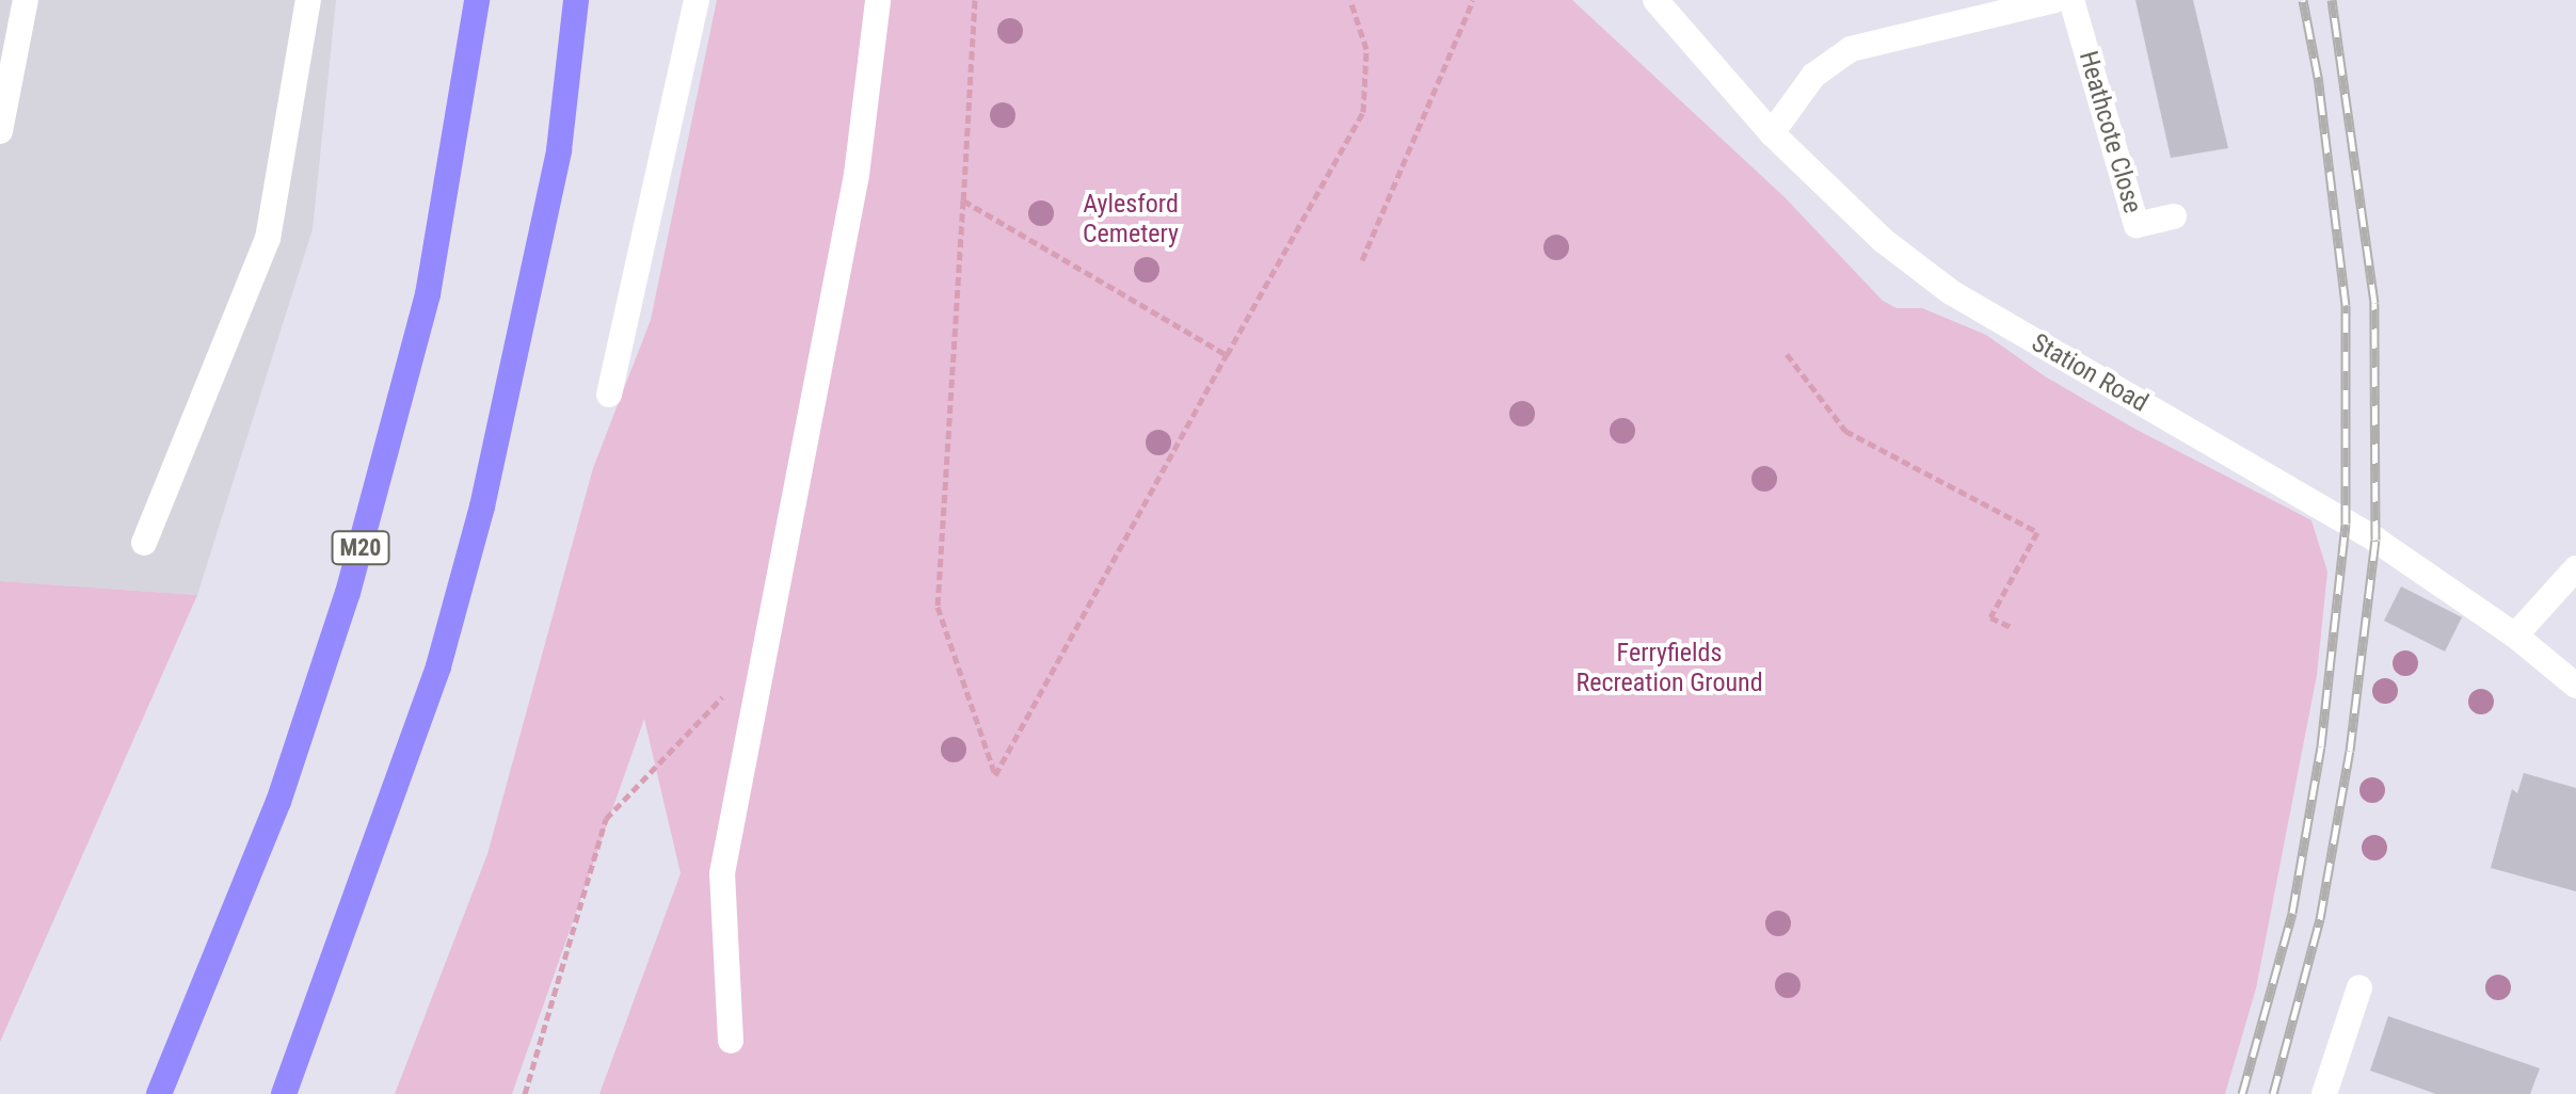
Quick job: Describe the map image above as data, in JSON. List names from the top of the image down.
{
  "streets": {
    "highway": ["M20"],
    "street": ["Heathcote Close", "Station Road"]
  },
  "parks": ["Aylesford Cemetery", "Ferryfields Recreation Ground"]
}
